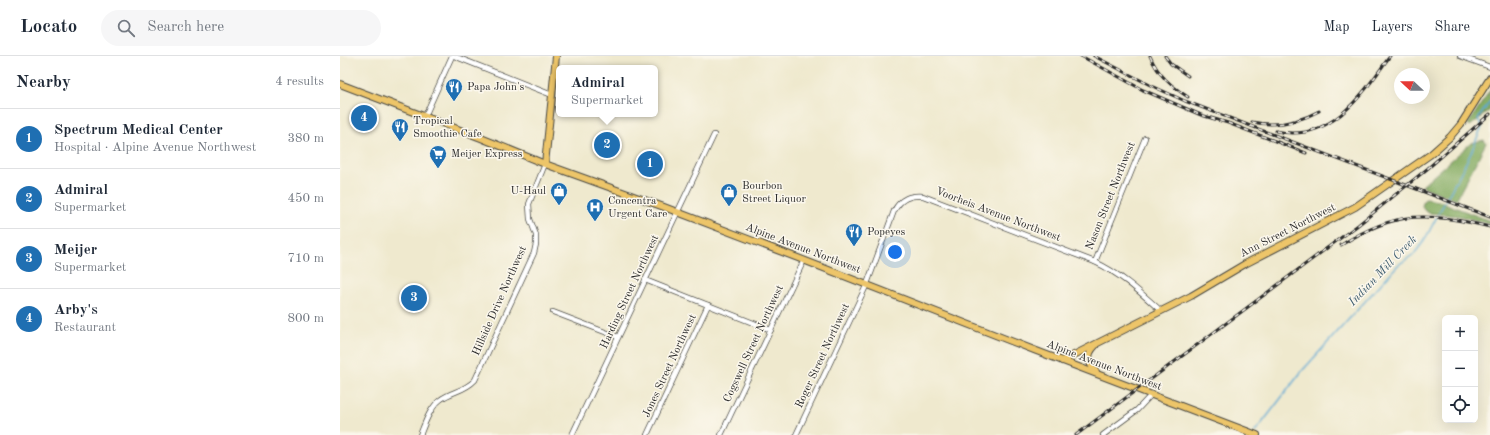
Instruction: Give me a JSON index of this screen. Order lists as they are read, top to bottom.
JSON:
{
  "streets": {
    "main road": ["Ann Street Northwest", "Alpine Avenue Northwest", "Hillside Drive Northwest"],
    "street": [
      "Nason Street Northwest",
      "Voorheis Avenue Northwest",
      "Harding Street Northwest",
      "Cogswell Street Northwest",
      "Roger Street Northwest",
      "Jones Street Northwest"
    ]
  },
  "crossings": [
    ["Nason Street Northwest", "Voorheis Avenue Northwest"],
    ["Voorheis Avenue Northwest", "Ann Street Northwest"],
    ["Voorheis Avenue Northwest", "Alpine Avenue Northwest"],
    ["Voorheis Avenue Northwest", "Roger Street Northwest"],
    ["Ann Street Northwest", "Alpine Avenue Northwest"],
    ["Alpine Avenue Northwest", "Harding Street Northwest"],
    ["Alpine Avenue Northwest", "Hillside Drive Northwest"],
    ["Alpine Avenue Northwest", "Cogswell Street Northwest"],
    ["Alpine Avenue Northwest", "Roger Street Northwest"]
  ],
  "water": ["Indian Mill Creek"],
  "places": {
    "restaurant": ["Papa John's", "Tropical Smoothie Cafe", "Popeyes"],
    "supermarket": ["Meijer Express"],
    "shop": ["U-Haul", "Bourbon Street Liquor"],
    "hospital": ["Concentra Urgent Care"]
  },
  "north": "left",
  "page": {
    "header": "Locato",
    "search": "Search here",
    "nav": ["Map", "Layers", "Share"],
    "heading": ["Nearby", "4 results"],
    "popup": ["Admiral", "Supermarket"],
    "pins": [
      "4",
      "2",
      "1",
      "3"
    ],
    "list": [
      {
        "mark": "1",
        "name": "Spectrum Medical Center",
        "note": "Hospital · Alpine Avenue Northwest",
        "value": "380 m"
      },
      {
        "mark": "2",
        "name": "Admiral",
        "note": "Supermarket",
        "value": "450 m"
      },
      {
        "mark": "3",
        "name": "Meijer",
        "note": "Supermarket",
        "value": "710 m"
      },
      {
        "mark": "4",
        "name": "Arby's",
        "note": "Restaurant",
        "value": "800 m"
      }
    ],
    "map_buttons": ["+", "−"]
  }
}
